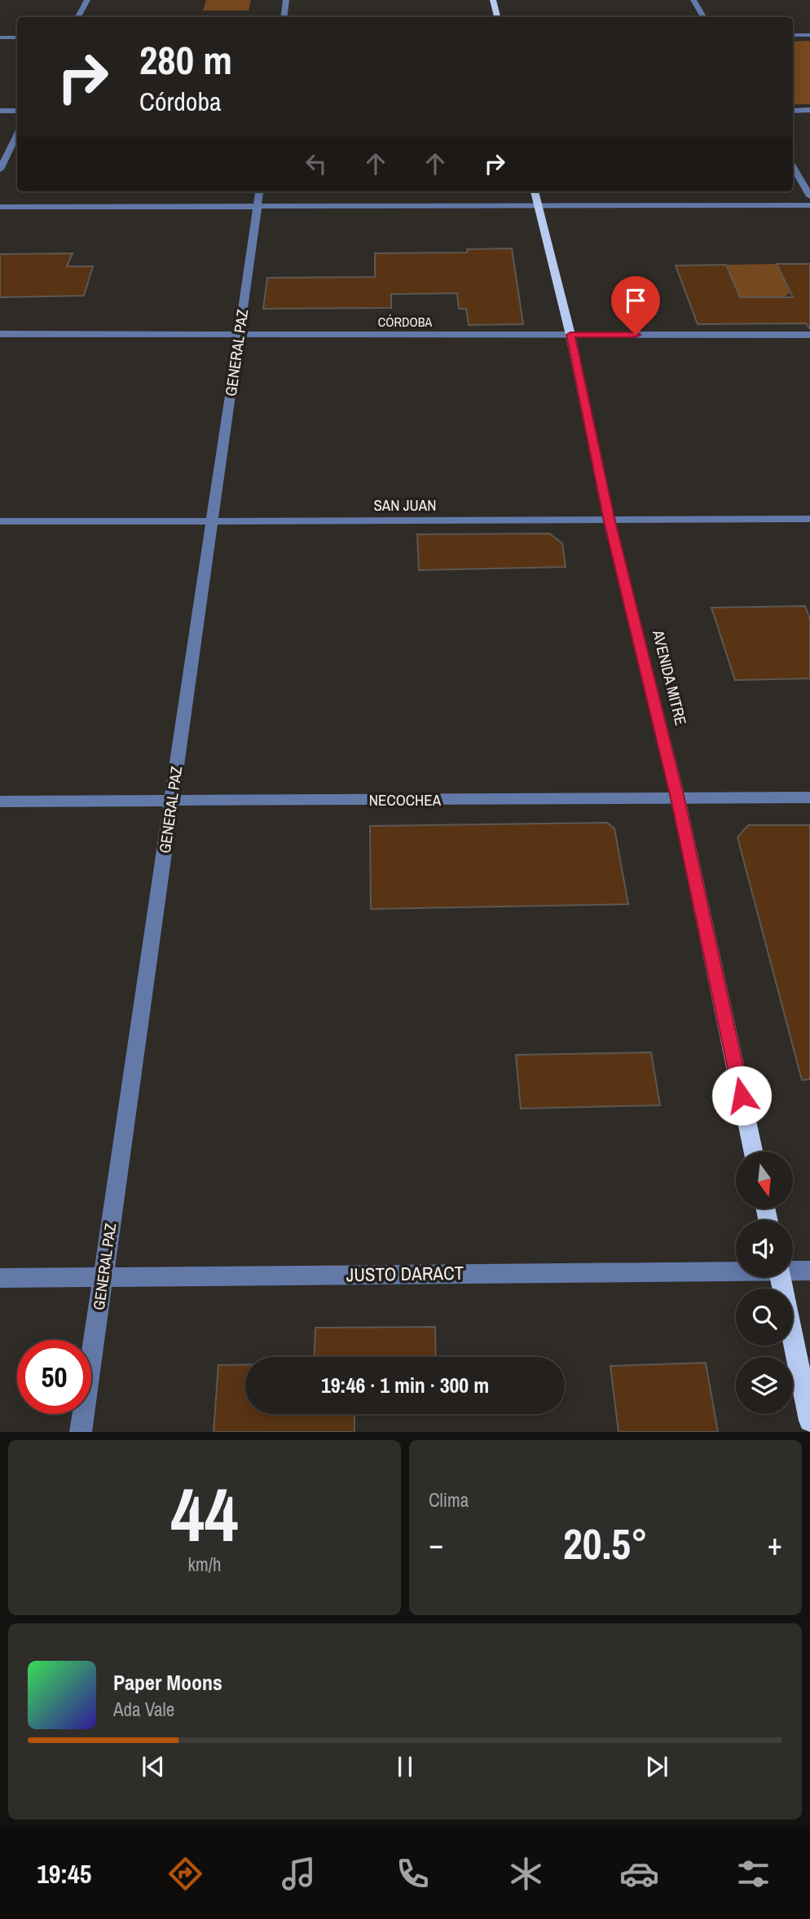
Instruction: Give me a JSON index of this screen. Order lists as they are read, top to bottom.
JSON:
{
  "streets": {
    "main road": ["AVENIDA MITRE"],
    "street": [
      "CÓRDOBA",
      "GENERAL PAZ",
      "SAN JUAN",
      "NECOCHEA",
      "JUSTO DARACT"
    ]
  },
  "crossings": [
    ["CÓRDOBA", "GENERAL PAZ"],
    ["CÓRDOBA", "AVENIDA MITRE"],
    ["GENERAL PAZ", "SAN JUAN"],
    ["GENERAL PAZ", "NECOCHEA"],
    ["GENERAL PAZ", "JUSTO DARACT"],
    ["SAN JUAN", "AVENIDA MITRE"],
    ["AVENIDA MITRE", "NECOCHEA"]
  ],
  "north": "bottom",
  "page": {
    "turn": ["280 m", "Córdoba"],
    "limit": "50",
    "trip": "19:46 · 1 min · 300 m",
    "tile": [
      ["44", "km/h"],
      "Clima"
    ],
    "heat": ["−", "20.5°", "+"],
    "song": ["Paper Moons", "Ada Vale"],
    "tabs": "19:45"
  }
}
